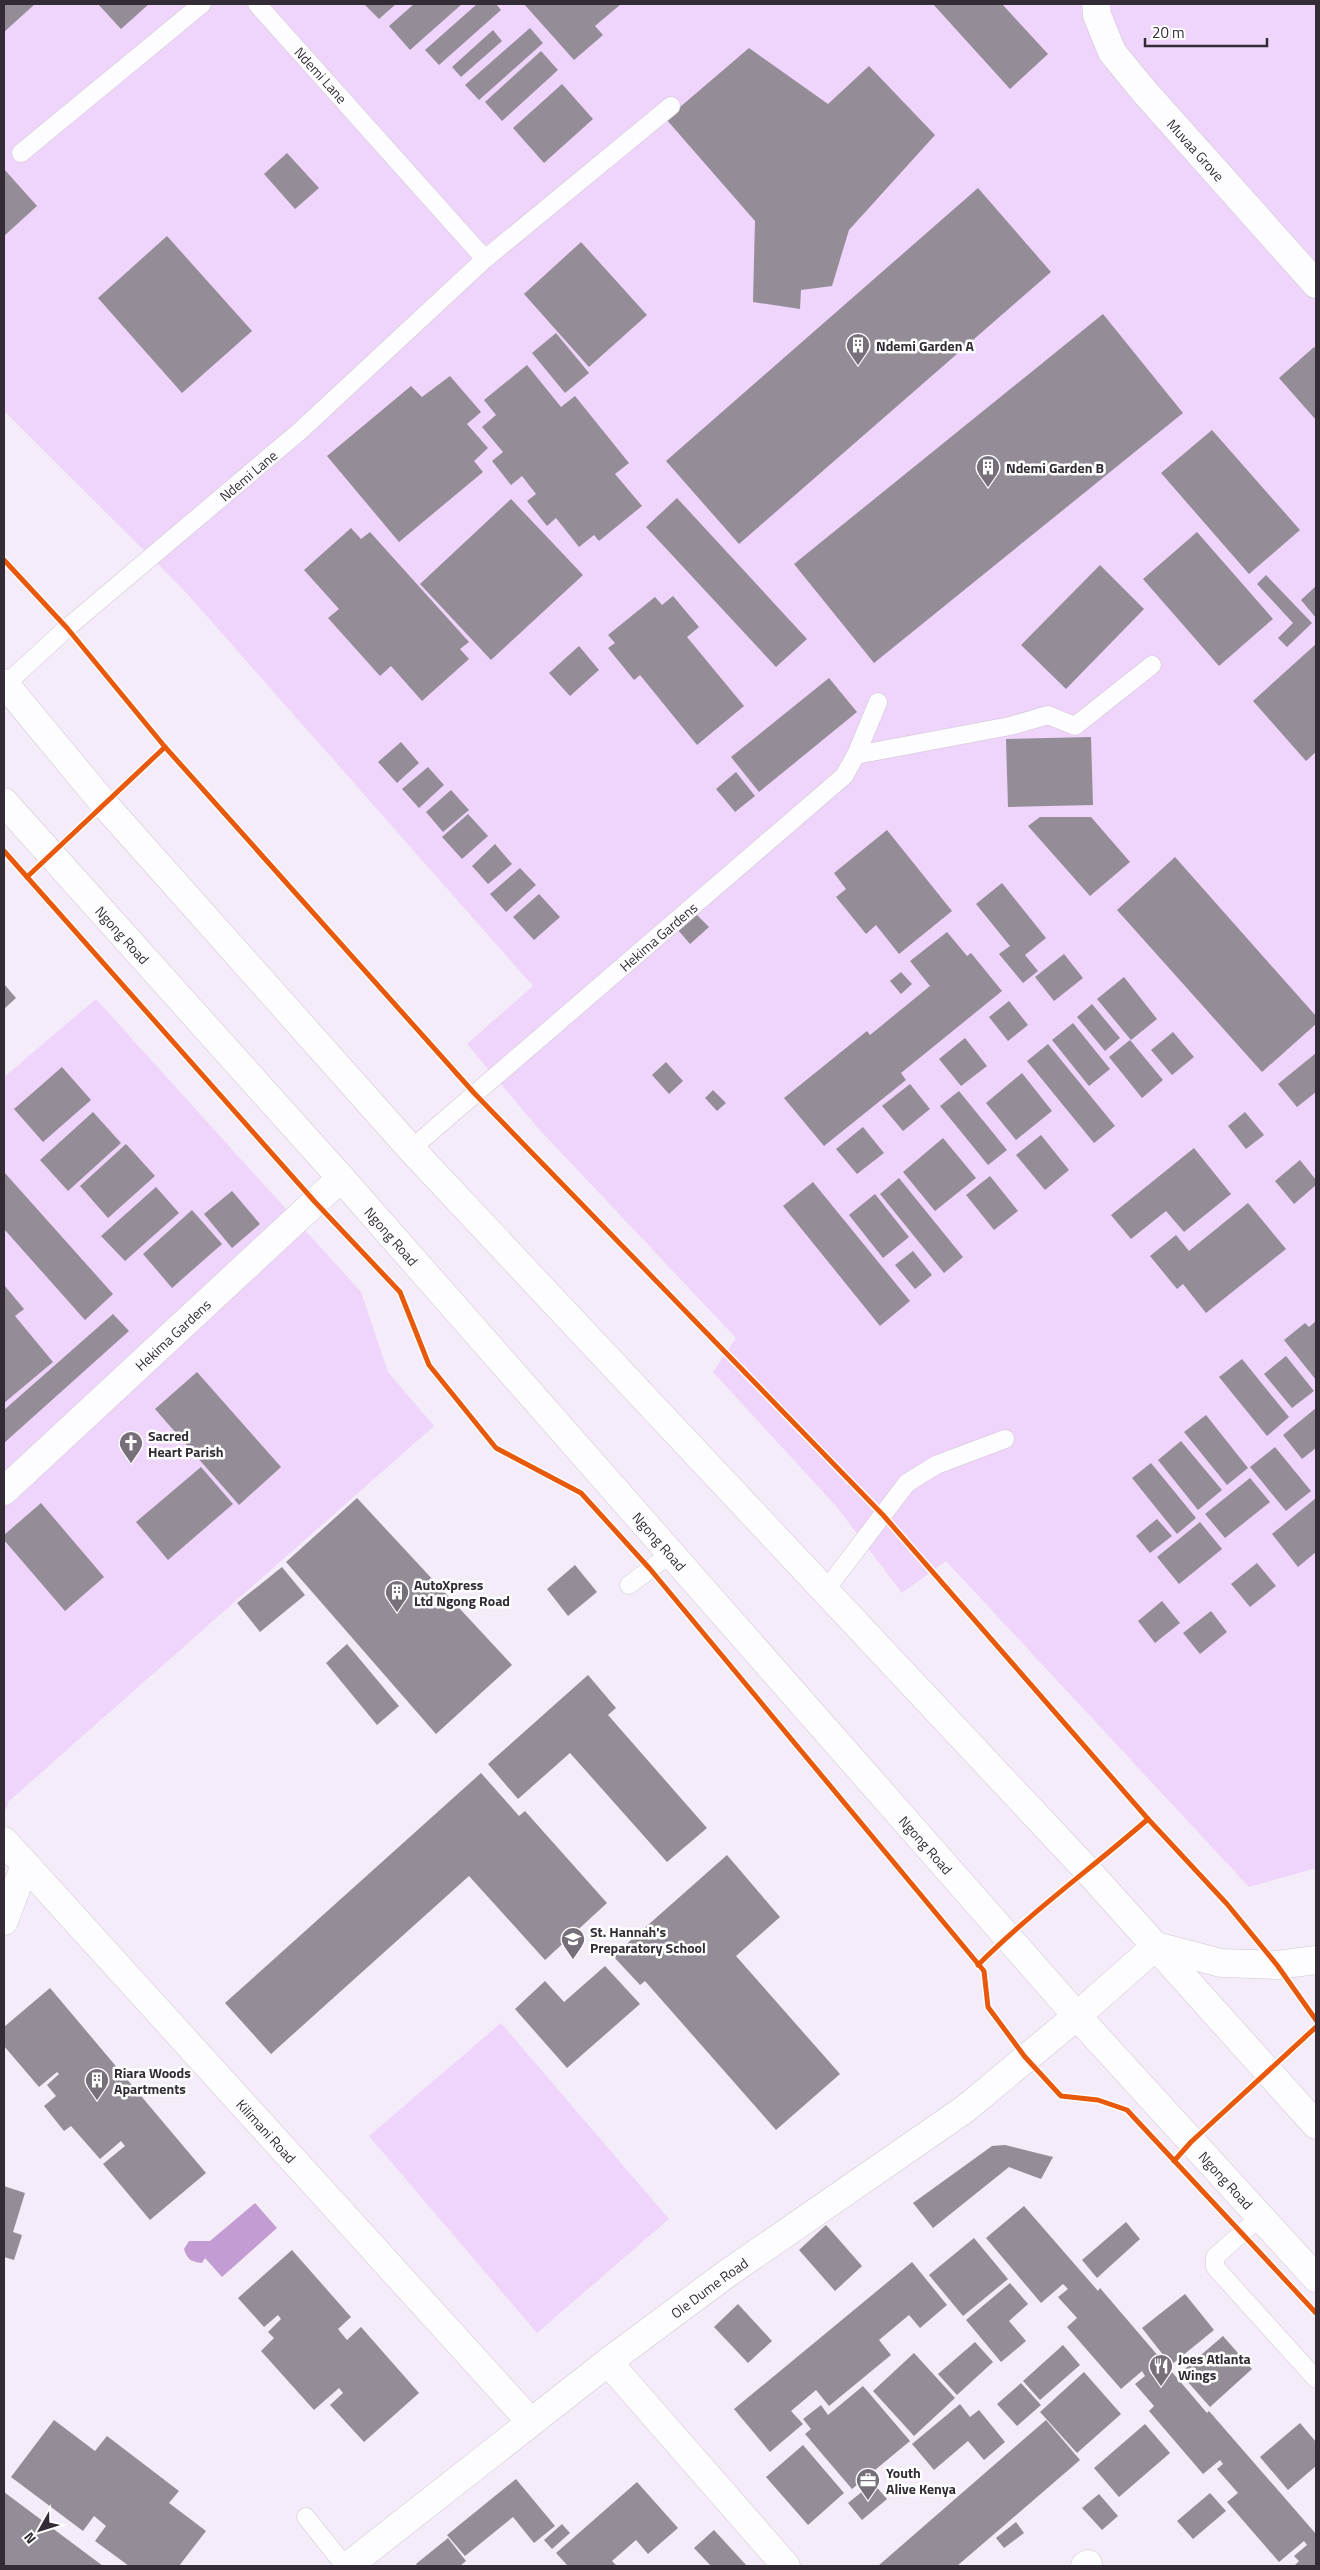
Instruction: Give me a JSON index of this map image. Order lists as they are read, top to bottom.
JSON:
{
  "streets": {
    "main road": [
      "Muvaa Grove",
      "Ngong Road",
      "Hekima Gardens",
      "Kilimani Road",
      "Ole Dume Road"
    ],
    "lane": ["Ndemi Lane"]
  },
  "crossings": [
    ["Ngong Road", "Hekima Gardens"],
    ["Ngong Road", "Ole Dume Road"],
    ["Kilimani Road", "Ole Dume Road"]
  ],
  "places": {
    "building": [
      "Ndemi Garden A",
      "Ndemi Garden B",
      "AutoXpress Ltd Ngong Road",
      "Riara Woods Apartments"
    ],
    "church": ["Sacred Heart Parish"],
    "school or university": ["St. Hannah's Preparatory School"],
    "restaurant": ["Joes Atlanta Wings"],
    "office": ["Youth Alive Kenya"]
  },
  "scale_bar": "20 m",
  "north": "bottom left"
}
